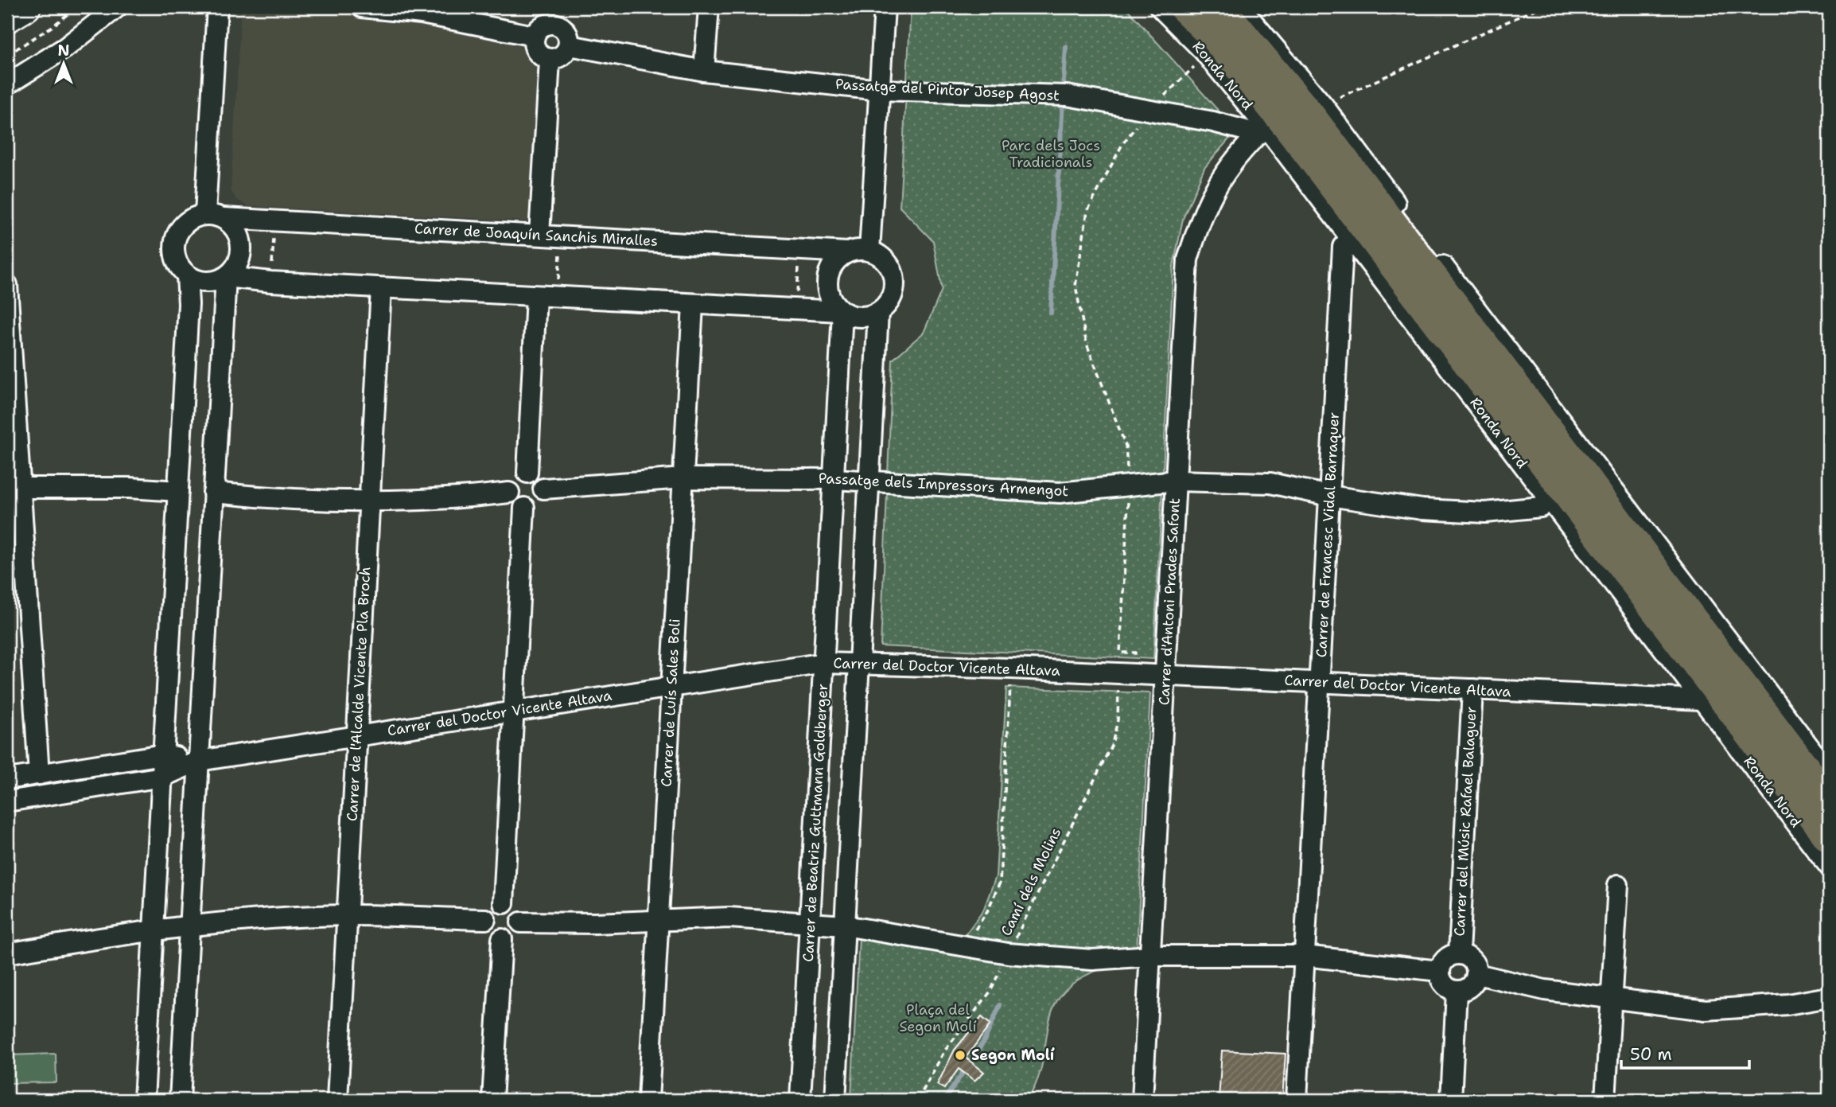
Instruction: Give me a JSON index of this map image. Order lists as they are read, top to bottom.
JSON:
{
  "streets": {
    "main road": ["Ronda Nord"],
    "street": [
      "Passatge del Pintor Josep Agost",
      "Carrer de Joaquín Sanchis Miralles",
      "Passatge dels Impressors Armengot",
      "Carrer de Francesc Vidal Barraquer",
      "Carrer d'Antoni Prades Safont",
      "Carrer del Doctor Vicente Altava",
      "Carrer de l'Alcalde Vicente Pla Broch",
      "Carrer de Luís Sales Boli",
      "Carrer del Músic Rafael Balaguer",
      "Carrer de Beatriz Guttmann Goldberger"
    ],
    "path": ["Camí dels Molins"]
  },
  "crossings": [
    ["Ronda Nord", "Passatge del Pintor Josep Agost"],
    ["Ronda Nord", "Carrer de Francesc Vidal Barraquer"],
    ["Ronda Nord", "Carrer d'Antoni Prades Safont"],
    ["Ronda Nord", "Carrer del Doctor Vicente Altava"],
    ["Passatge del Pintor Josep Agost", "Carrer d'Antoni Prades Safont"],
    ["Carrer de Joaquín Sanchis Miralles", "Carrer de Beatriz Guttmann Goldberger"],
    ["Passatge dels Impressors Armengot", "Carrer de Francesc Vidal Barraquer"],
    ["Passatge dels Impressors Armengot", "Carrer d'Antoni Prades Safont"],
    ["Passatge dels Impressors Armengot", "Carrer de Luís Sales Boli"],
    ["Passatge dels Impressors Armengot", "Carrer de Beatriz Guttmann Goldberger"],
    ["Carrer de Francesc Vidal Barraquer", "Carrer del Doctor Vicente Altava"],
    ["Carrer d'Antoni Prades Safont", "Carrer del Doctor Vicente Altava"],
    ["Carrer del Doctor Vicente Altava", "Carrer de l'Alcalde Vicente Pla Broch"],
    ["Carrer del Doctor Vicente Altava", "Carrer de Luís Sales Boli"],
    ["Carrer del Doctor Vicente Altava", "Carrer del Músic Rafael Balaguer"],
    ["Carrer del Doctor Vicente Altava", "Carrer de Beatriz Guttmann Goldberger"],
    ["Carrer del Doctor Vicente Altava", "Camí dels Molins"]
  ],
  "parks": ["Parc dels Jocs Tradicionals", "Plaça del Segon Molí"],
  "places": ["Segon Molí"],
  "scale_bar": "50 m",
  "north": "top"
}
